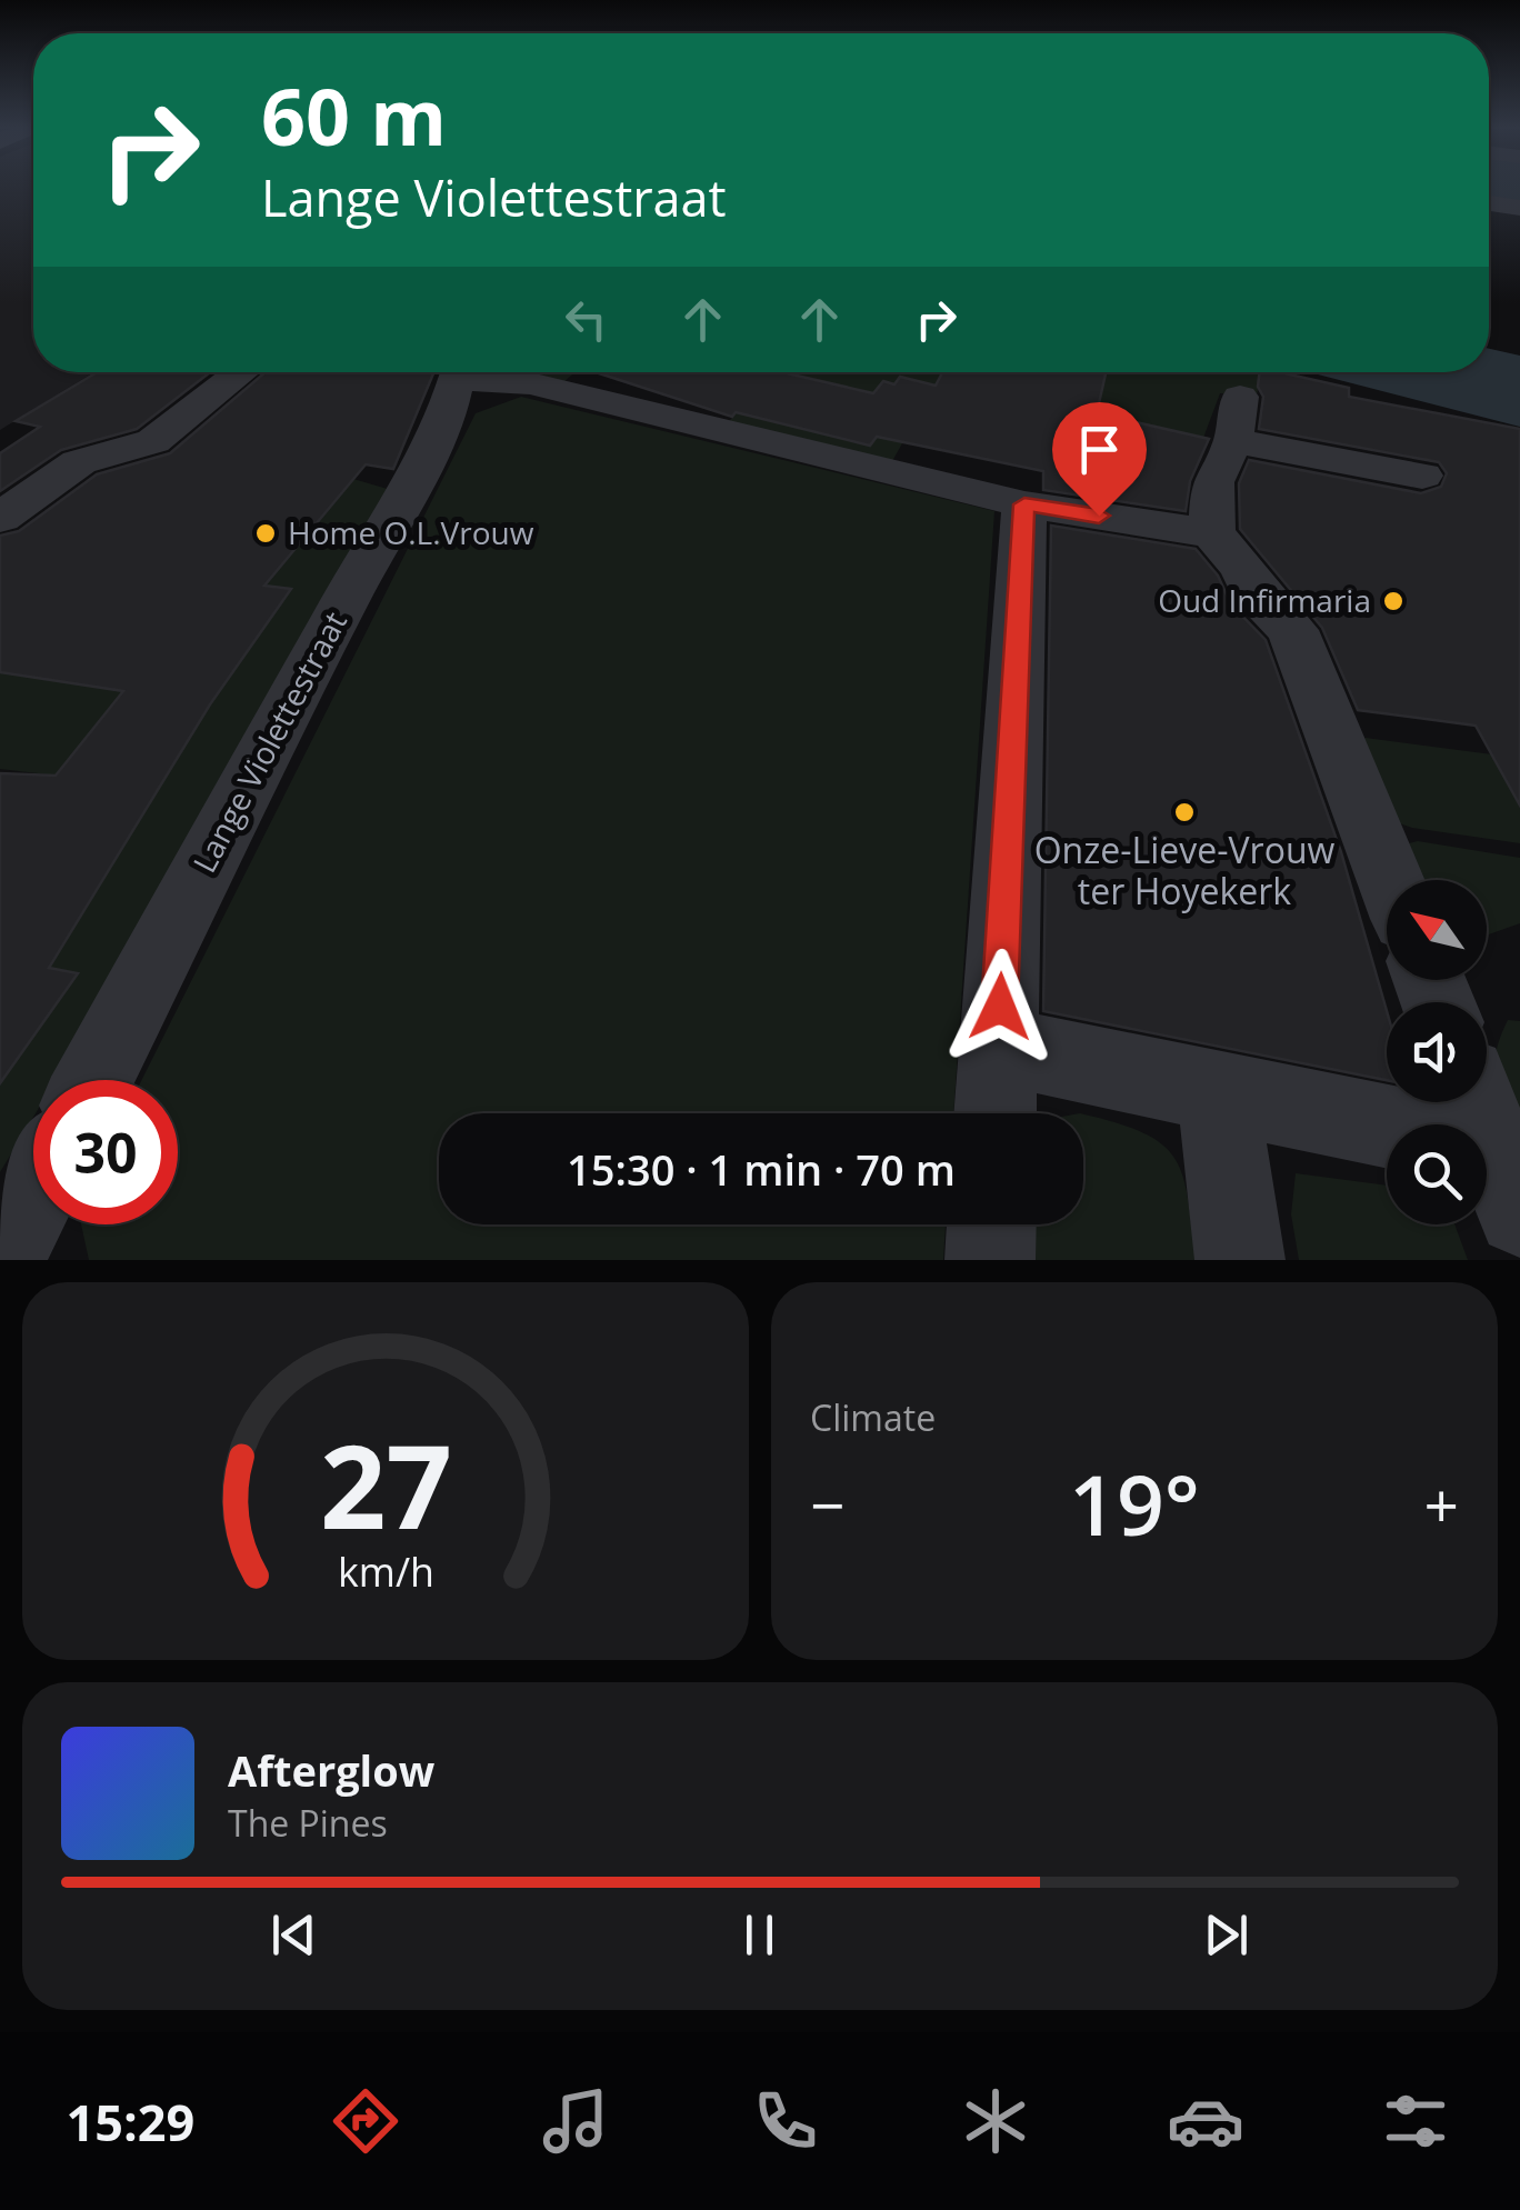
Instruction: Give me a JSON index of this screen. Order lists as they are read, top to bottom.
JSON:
{
  "streets": {
    "street": ["Lange Violettestraat"]
  },
  "places": ["Home O.L.Vrouw", "Oud Infirmaria", "Onze-Lieve-Vrouw ter Hoyekerk"],
  "north": "top left",
  "page": {
    "turn": ["60 m", "Lange Violettestraat"],
    "limit": "30",
    "trip": "15:30 · 1 min · 70 m",
    "tile": "Climate",
    "heat": ["−", "19°", "+"],
    "song": ["Afterglow", "The Pines"],
    "tabs": "15:29",
    "gauge": ["27", "km/h"]
  }
}
